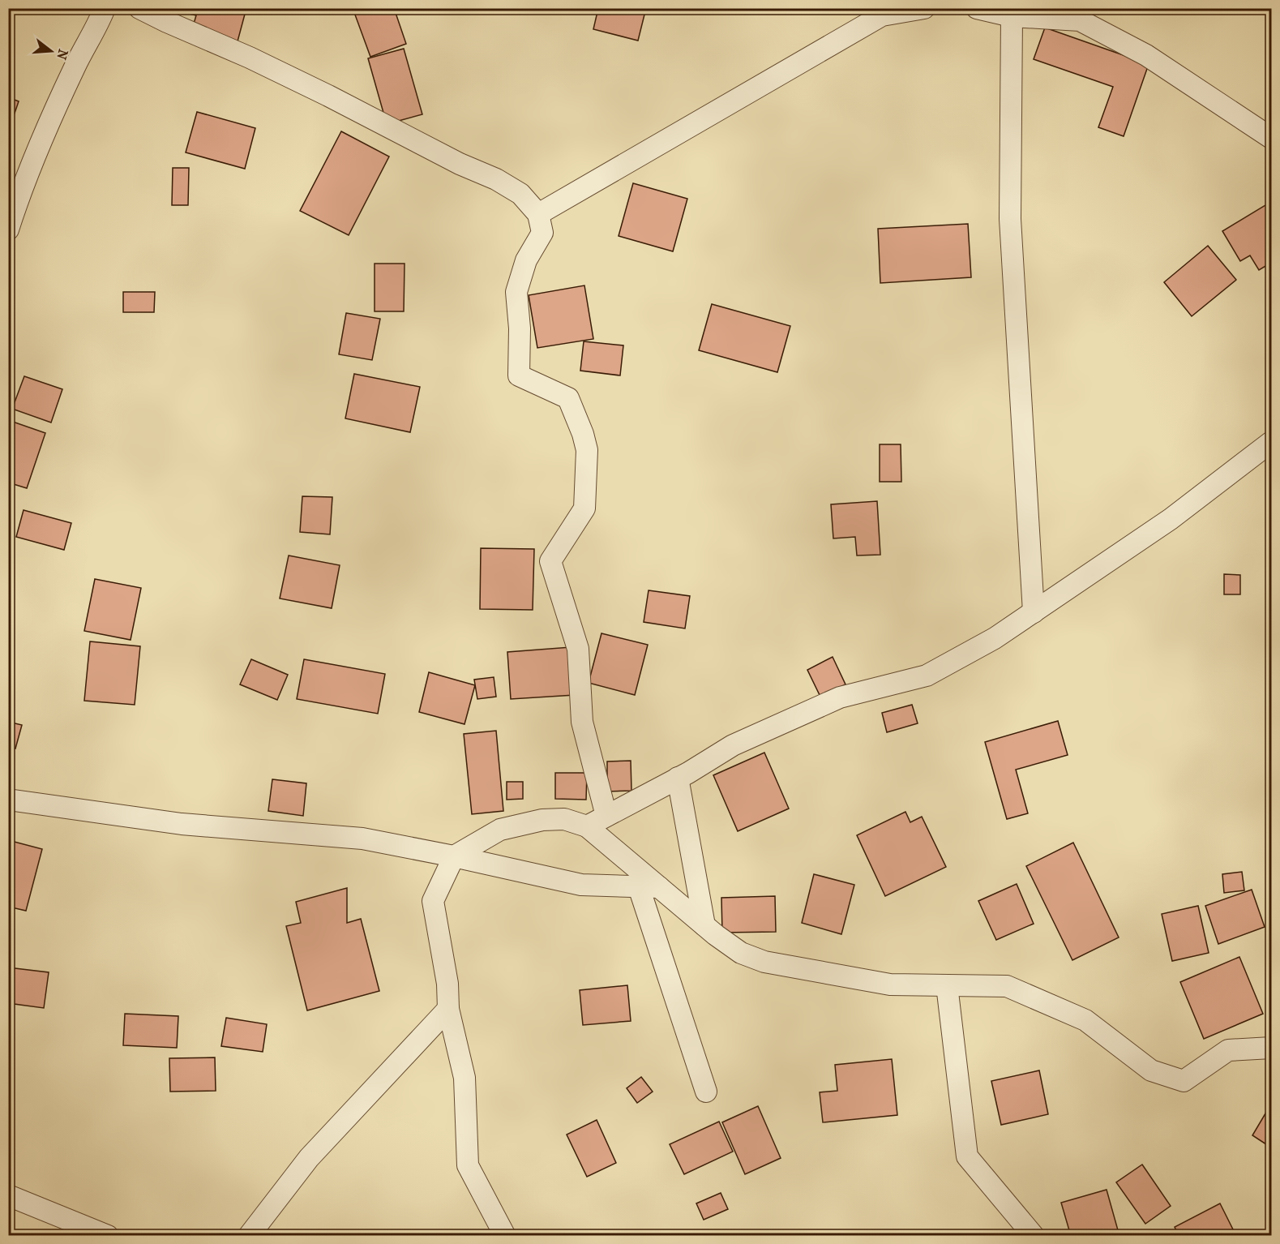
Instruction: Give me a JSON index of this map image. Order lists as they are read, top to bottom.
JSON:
{
  "north": "right"
}
